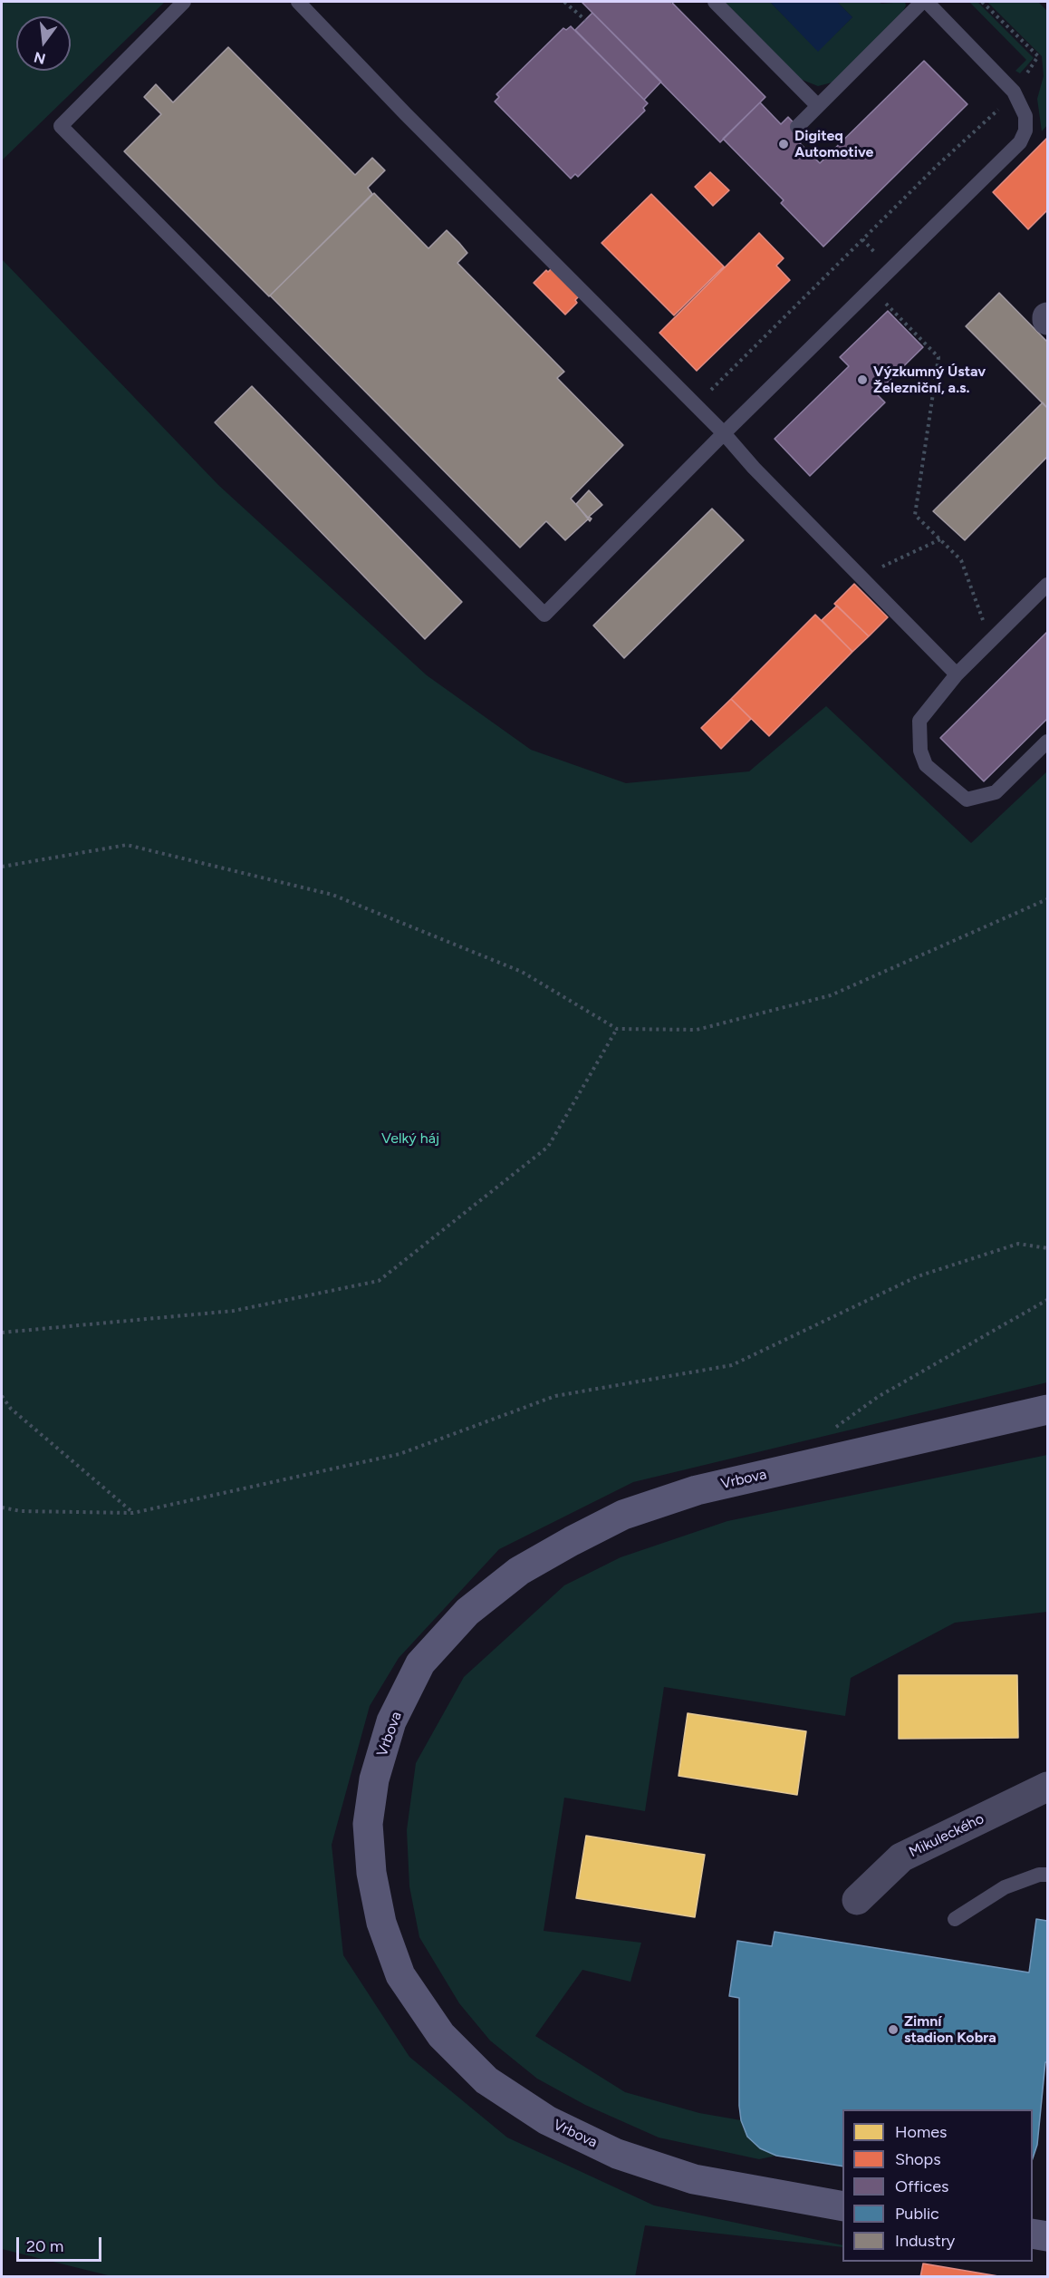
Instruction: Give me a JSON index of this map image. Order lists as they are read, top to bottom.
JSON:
{
  "streets": {
    "main road": ["Vrbova"],
    "street": ["Mikuleckého"]
  },
  "parks": ["Velký háj"],
  "places": ["Digiteq Automotive", "Výzkumný Ústav Železniční, a.s.", "Zimní stadion Kobra"],
  "legend": [
    "Homes",
    "Shops",
    "Offices",
    "Public",
    "Industry"
  ],
  "scale_bar": "20 m",
  "north": "bottom"
}
